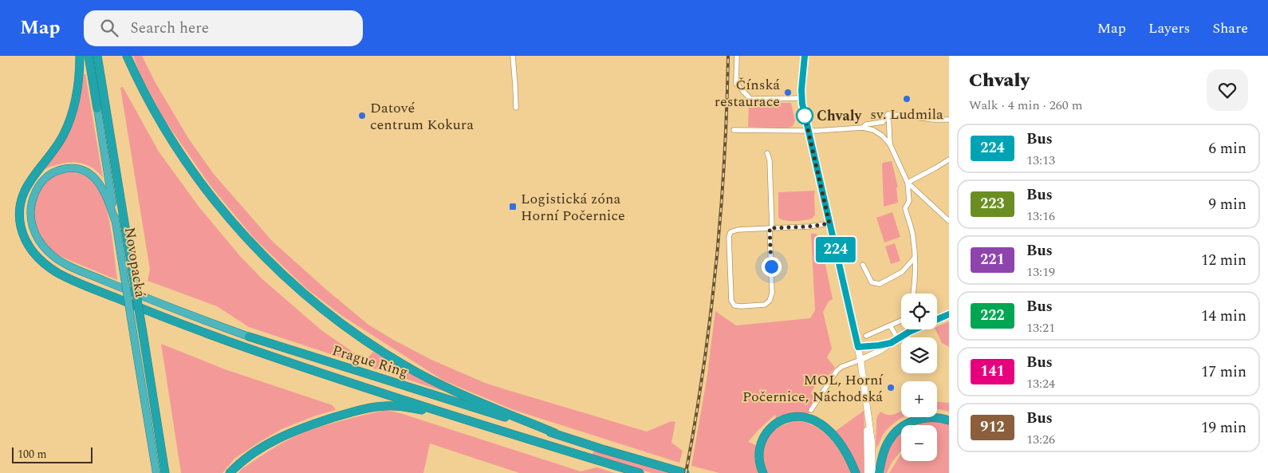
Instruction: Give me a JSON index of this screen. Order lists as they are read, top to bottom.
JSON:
{
  "streets": {
    "highway": ["Novopacká", "Prague Ring"]
  },
  "crossings": [
    ["Novopacká", "Prague Ring"]
  ],
  "places": {
    "other": [
      "Čínská restaurace",
      "sv. Ludmila",
      "Datové centrum Kokura",
      "Chvaly",
      "MOL, Horní Počernice, Náchodská"
    ],
    "transit": ["Logistická zóna Horní Počernice"]
  },
  "lines": ["bus line 224"],
  "scale_bar": "100 m",
  "page": {
    "header": "Map",
    "search": "Search here",
    "nav": ["Map", "Layers", "Share"],
    "on_map": "224",
    "heading": ["Chvaly", "Walk · 4 min · 260 m"],
    "list": [
      {
        "mark": "224",
        "name": "Bus",
        "note": "13:13",
        "value": "6 min"
      },
      {
        "mark": "223",
        "name": "Bus",
        "note": "13:16",
        "value": "9 min"
      },
      {
        "mark": "221",
        "name": "Bus",
        "note": "13:19",
        "value": "12 min"
      },
      {
        "mark": "222",
        "name": "Bus",
        "note": "13:21",
        "value": "14 min"
      },
      {
        "mark": "141",
        "name": "Bus",
        "note": "13:24",
        "value": "17 min"
      },
      {
        "mark": "912",
        "name": "Bus",
        "note": "13:26",
        "value": "19 min"
      }
    ],
    "map_buttons": ["+", "−"],
    "scale": "100 m"
  }
}
